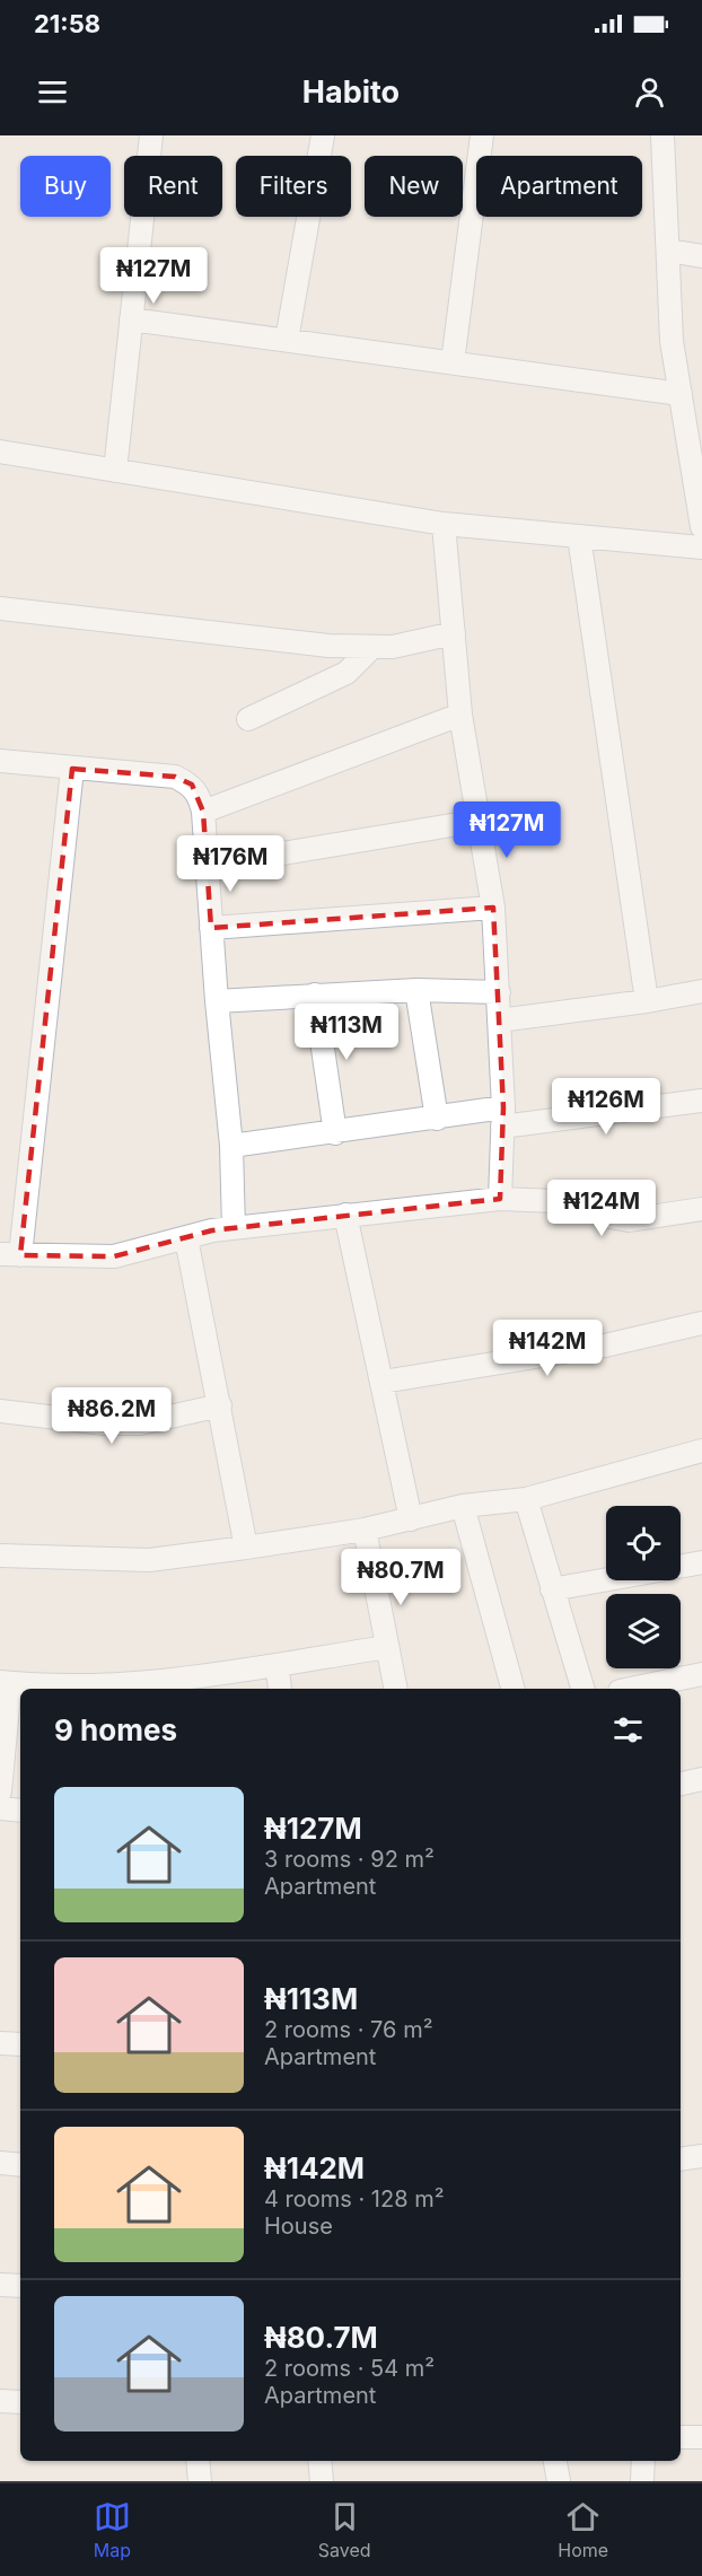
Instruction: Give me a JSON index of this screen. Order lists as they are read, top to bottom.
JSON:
{
  "page": {
    "status": "21:58",
    "header": "Habito",
    "chip": [
      "Buy",
      "Rent",
      "Filters",
      "New",
      "Apartment"
    ],
    "price": [
      "₦127M",
      "₦127M",
      "₦176M",
      "₦113M",
      "₦126M",
      "₦124M",
      "₦142M",
      "₦86.2M",
      "₦80.7M"
    ],
    "heading": "9 homes",
    "list": [
      {
        "name": "₦127M",
        "note": "3 rooms · 92 m² · Apartment"
      },
      {
        "name": "₦113M",
        "note": "2 rooms · 76 m² · Apartment"
      },
      {
        "name": "₦142M",
        "note": "4 rooms · 128 m² · House"
      },
      {
        "name": "₦80.7M",
        "note": "2 rooms · 54 m² · Apartment"
      }
    ],
    "tabs": ["Map", "Saved", "Home"]
  }
}
